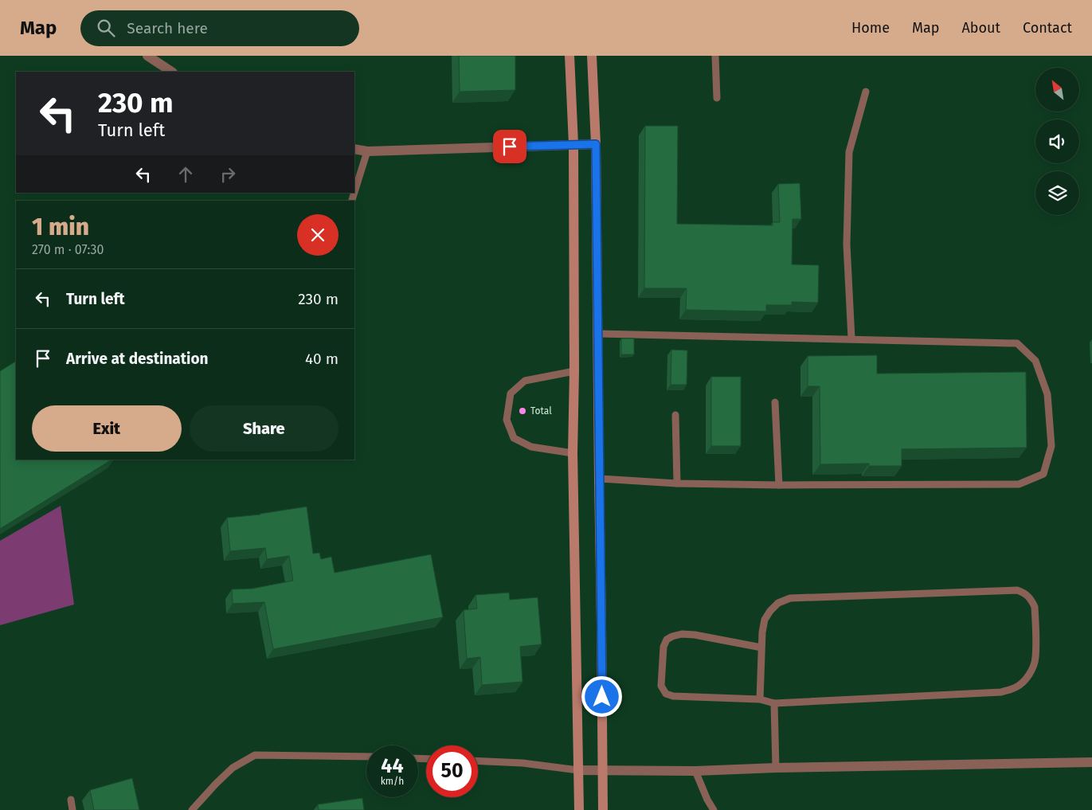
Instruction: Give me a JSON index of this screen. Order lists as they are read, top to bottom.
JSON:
{
  "places": ["Total"],
  "north": "top left",
  "page": {
    "header": "Map",
    "search": "Search here",
    "nav": [
      "Home",
      "Map",
      "About",
      "Contact"
    ],
    "turn": ["230 m", "Turn left"],
    "heading": ["1 min", "270 m · 07:30"],
    "list": [
      {
        "name": "Turn left",
        "value": "230 m"
      },
      {
        "name": "Arrive at destination",
        "value": "40 m"
      }
    ],
    "buttons": ["Exit", "Share"],
    "speed": "44 km/h",
    "limit": "50"
  }
}
